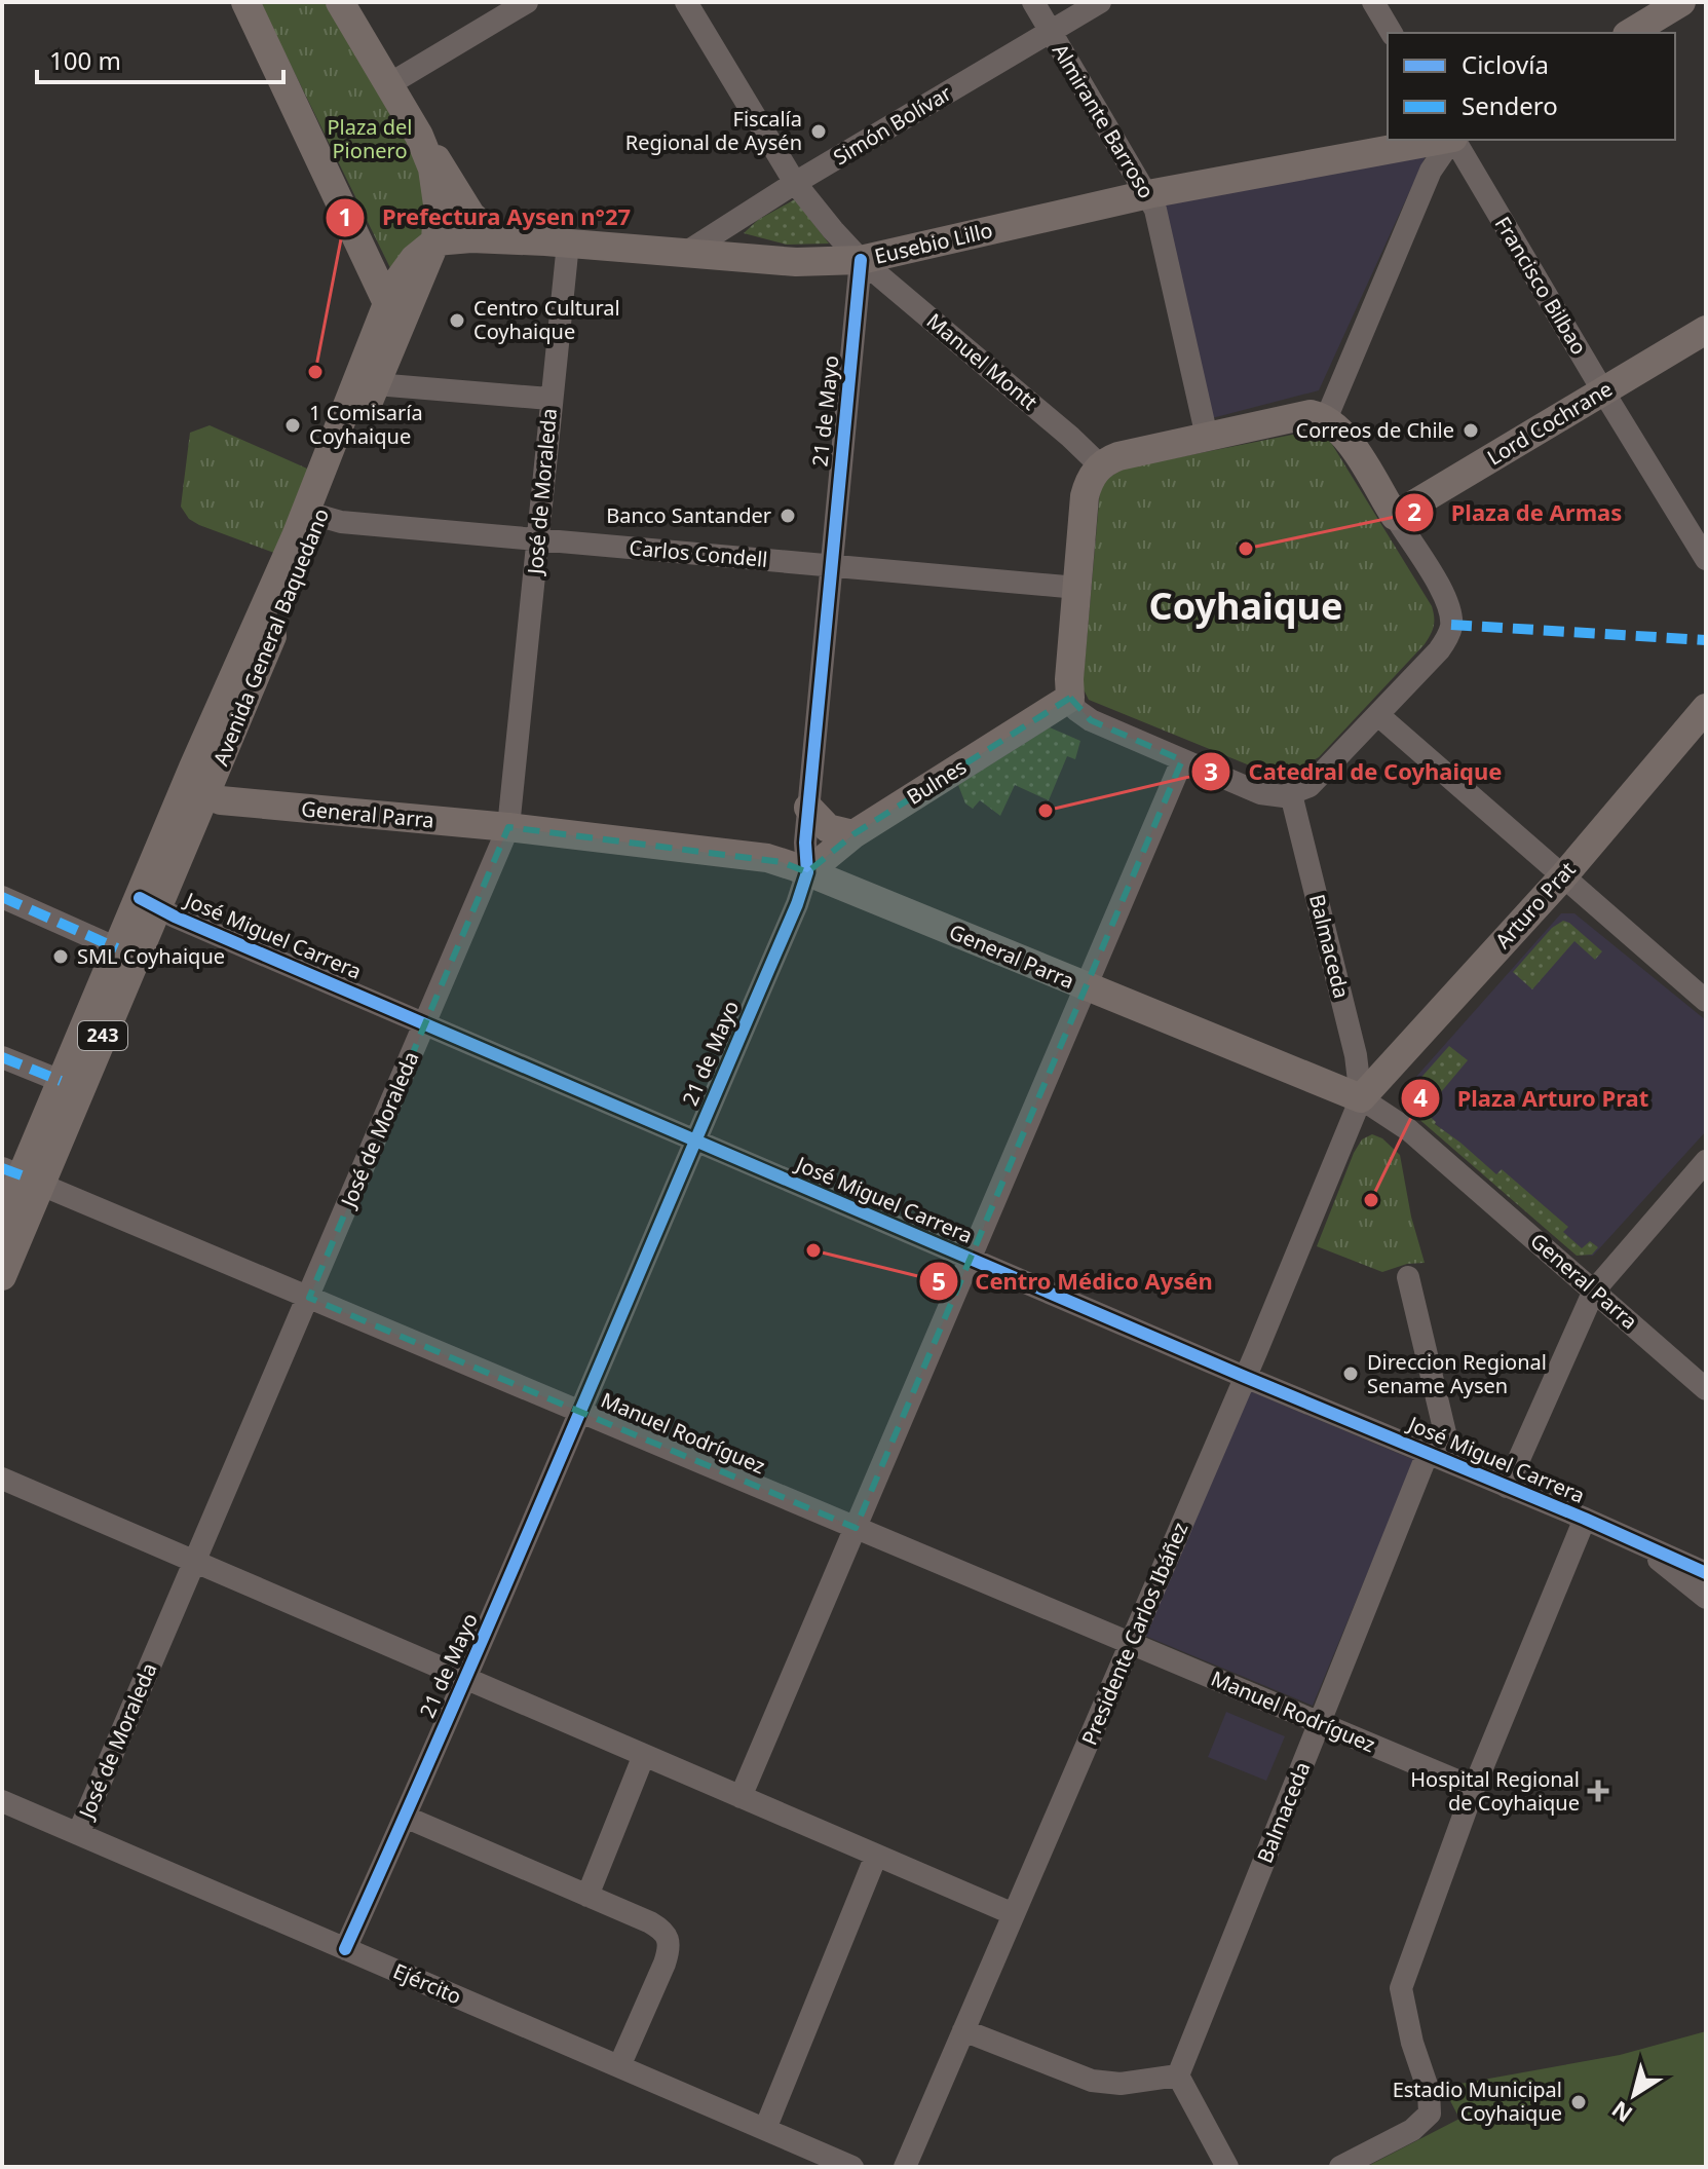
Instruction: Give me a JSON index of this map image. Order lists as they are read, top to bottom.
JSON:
{
  "streets": {
    "main road": [
      "Eusebio Lillo",
      "Lord Cochrane",
      "Avenida General Baquedano",
      "Bulnes",
      "General Parra",
      "Arturo Prat",
      "243"
    ],
    "street": [
      "Almirante Barroso",
      "Simón Bolívar",
      "Francisco Bilbao",
      "Manuel Montt",
      "21 de Mayo",
      "José de Moraleda",
      "Carlos Condell",
      "José Miguel Carrera",
      "Balmaceda",
      "Manuel Rodríguez",
      "Presidente Carlos Ibáñez",
      "Ejército"
    ]
  },
  "crossings": [
    ["Almirante Barroso", "Simón Bolívar"],
    ["Almirante Barroso", "Eusebio Lillo"],
    ["Simón Bolívar", "Eusebio Lillo"],
    ["Eusebio Lillo", "Manuel Montt"],
    ["Eusebio Lillo", "21 de Mayo"],
    ["Eusebio Lillo", "José de Moraleda"],
    ["Eusebio Lillo", "Avenida General Baquedano"],
    ["Francisco Bilbao", "Lord Cochrane"],
    ["Manuel Montt", "21 de Mayo"],
    ["21 de Mayo", "Carlos Condell"],
    ["21 de Mayo", "Bulnes"],
    ["21 de Mayo", "General Parra"],
    ["21 de Mayo", "José Miguel Carrera"],
    ["21 de Mayo", "Manuel Rodríguez"],
    ["21 de Mayo", "Ejército"],
    ["José de Moraleda", "Carlos Condell"],
    ["José de Moraleda", "General Parra"],
    ["José de Moraleda", "José Miguel Carrera"],
    ["José de Moraleda", "Manuel Rodríguez"],
    ["José de Moraleda", "Ejército"],
    ["Carlos Condell", "Avenida General Baquedano"],
    ["Avenida General Baquedano", "General Parra"],
    ["Avenida General Baquedano", "José Miguel Carrera"],
    ["Avenida General Baquedano", "Manuel Rodríguez"],
    ["Bulnes", "General Parra"],
    ["General Parra", "Arturo Prat"],
    ["General Parra", "Balmaceda"],
    ["General Parra", "Presidente Carlos Ibáñez"],
    ["Arturo Prat", "Balmaceda"],
    ["Arturo Prat", "Presidente Carlos Ibáñez"],
    ["José Miguel Carrera", "Balmaceda"],
    ["José Miguel Carrera", "Presidente Carlos Ibáñez"],
    ["Balmaceda", "Manuel Rodríguez"],
    ["Balmaceda", "Presidente Carlos Ibáñez"],
    ["Manuel Rodríguez", "Presidente Carlos Ibáñez"]
  ],
  "districts": ["Coyhaique"],
  "parks": ["Plaza del Pionero"],
  "places": {
    "other": [
      "Fiscalía Regional de Aysén",
      "Centro Cultural Coyhaique",
      "Prefectura Aysen n°27",
      "1 Comisaría Coyhaique",
      "Correos de Chile",
      "Banco Santander",
      "Plaza de Armas",
      "Catedral de Coyhaique",
      "SML Coyhaique",
      "Plaza Arturo Prat",
      "Centro Médico Aysén",
      "Direccion Regional Sename Aysen",
      "Estadio Municipal Coyhaique"
    ],
    "health": ["Hospital Regional de Coyhaique"]
  },
  "legend": ["Ciclovía", "Sendero"],
  "scale_bar": "100 m",
  "north": "bottom left"
}
